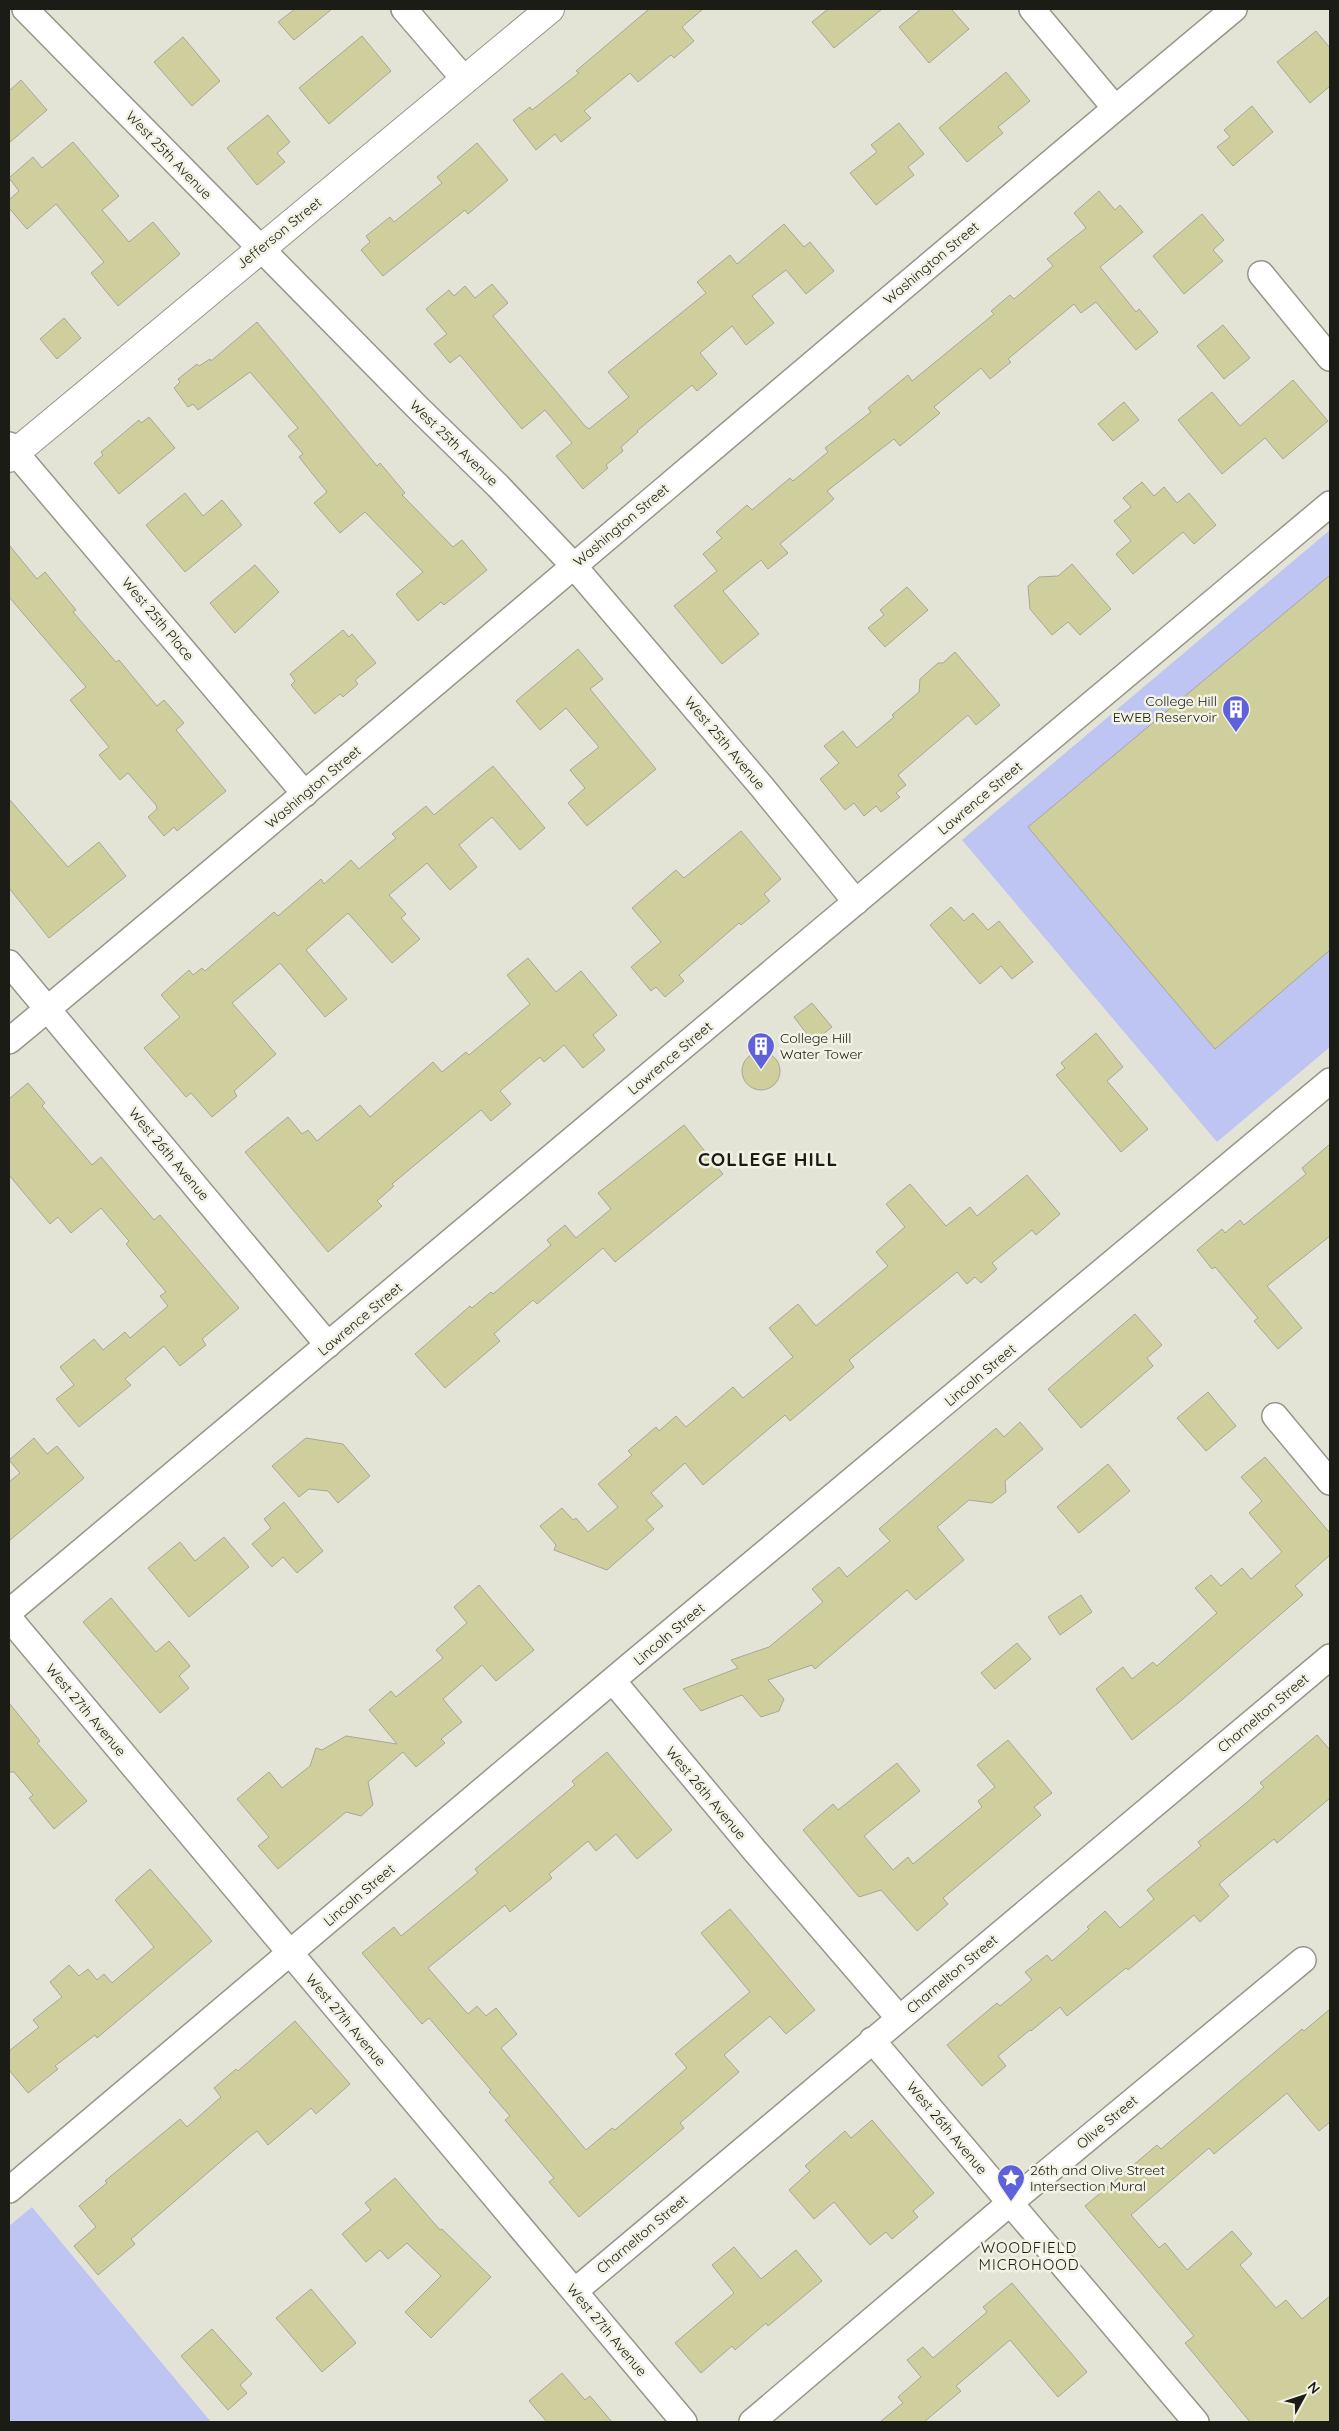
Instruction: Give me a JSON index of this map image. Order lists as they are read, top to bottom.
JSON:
{
  "streets": {
    "street": [
      "West 25th Avenue",
      "Jefferson Street",
      "Washington Street",
      "West 25th Place",
      "Lawrence Street",
      "West 26th Avenue",
      "Lincoln Street",
      "West 27th Avenue",
      "Charnelton Street",
      "Olive Street"
    ]
  },
  "crossings": [
    ["West 25th Avenue", "Jefferson Street"],
    ["West 25th Avenue", "Washington Street"],
    ["West 25th Avenue", "Lawrence Street"],
    ["Jefferson Street", "West 25th Place"],
    ["Washington Street", "West 25th Place"],
    ["Washington Street", "West 26th Avenue"],
    ["Lawrence Street", "West 26th Avenue"],
    ["West 26th Avenue", "Lincoln Street"],
    ["West 26th Avenue", "Charnelton Street"],
    ["West 26th Avenue", "Olive Street"],
    ["Lincoln Street", "West 27th Avenue"],
    ["West 27th Avenue", "Charnelton Street"]
  ],
  "districts": ["COLLEGE HILL", "WOODFIELD MICROHOOD"],
  "places": {
    "building": ["College Hill EWEB Reservoir", "College Hill Water Tower"],
    "place": ["26th and Olive Street Intersection Mural"]
  },
  "north": "top right"
}
